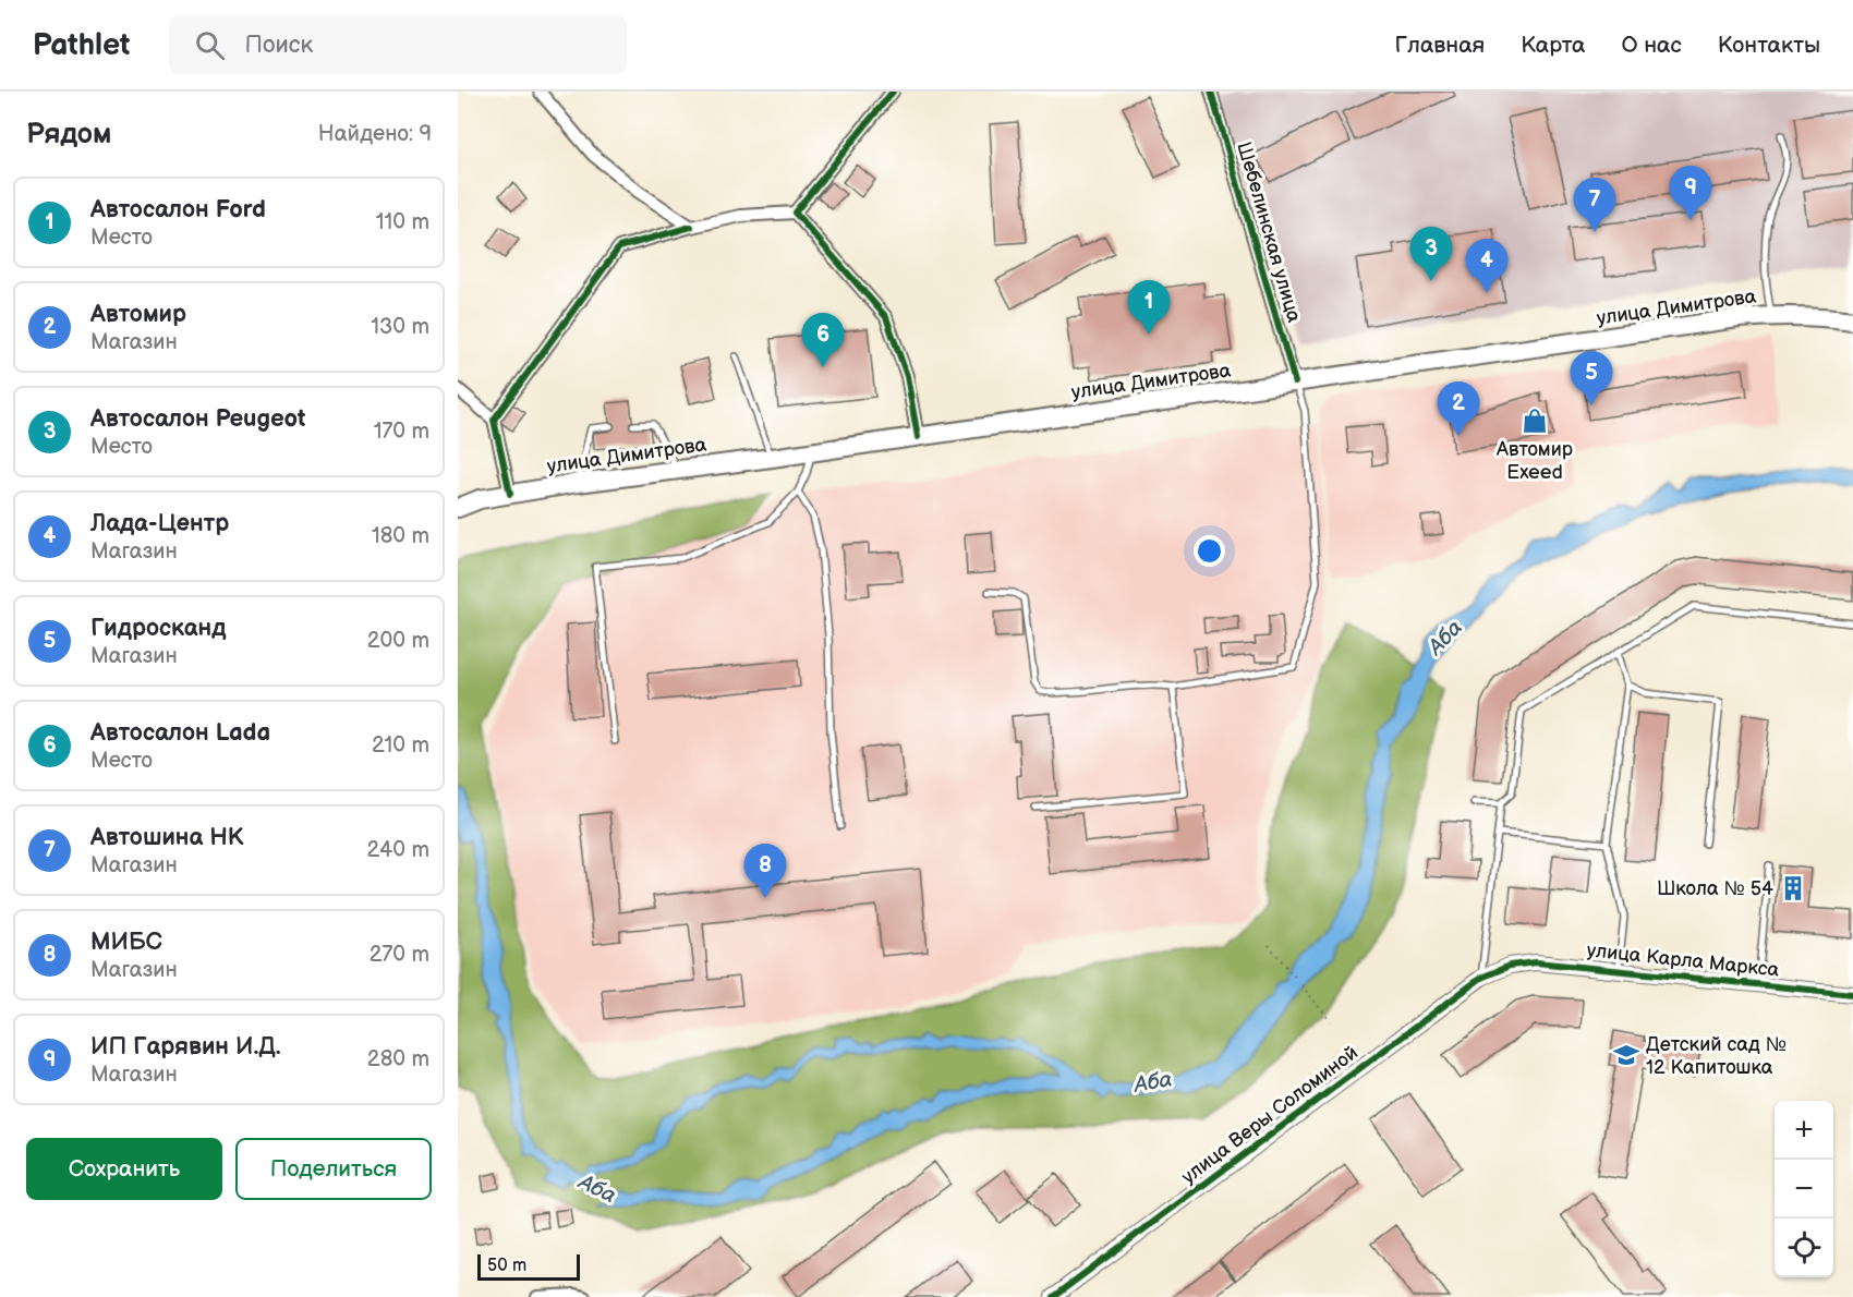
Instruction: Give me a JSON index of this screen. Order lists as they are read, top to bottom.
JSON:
{
  "streets": {
    "main road": ["улица Димитрова"],
    "street": ["Шебелинская улица", "улица Карла Маркса", "улица Веры Соломиной"]
  },
  "crossings": [
    ["Шебелинская улица", "улица Димитрова"],
    ["улица Карла Маркса", "улица Веры Соломиной"]
  ],
  "water": ["Аба"],
  "places": {
    "shop": ["Автомир Exeed"],
    "building": ["Школа № 54"],
    "school or university": ["Детский сад № 12 Капитошка"]
  },
  "scale_bar": "50 m",
  "page": {
    "header": "Pathlet",
    "search": "Поиск",
    "nav": [
      "Главная",
      "Карта",
      "О нас",
      "Контакты"
    ],
    "heading": ["Рядом", "Найдено: 9"],
    "pins": [
      "9",
      "7",
      "3",
      "4",
      "1",
      "6",
      "5",
      "2",
      "8"
    ],
    "list": [
      {
        "mark": "1",
        "name": "Автосалон Ford",
        "note": "Место",
        "value": "110 m"
      },
      {
        "mark": "2",
        "name": "Автомир",
        "note": "Магазин",
        "value": "130 m"
      },
      {
        "mark": "3",
        "name": "Автосалон Peugeot",
        "note": "Место",
        "value": "170 m"
      },
      {
        "mark": "4",
        "name": "Лада-Центр",
        "note": "Магазин",
        "value": "180 m"
      },
      {
        "mark": "5",
        "name": "Гидросканд",
        "note": "Магазин",
        "value": "200 m"
      },
      {
        "mark": "6",
        "name": "Автосалон Lada",
        "note": "Место",
        "value": "210 m"
      },
      {
        "mark": "7",
        "name": "Автошина НК",
        "note": "Магазин",
        "value": "240 m"
      },
      {
        "mark": "8",
        "name": "МИБС",
        "note": "Магазин",
        "value": "270 m"
      },
      {
        "mark": "9",
        "name": "ИП Гарявин И.Д.",
        "note": "Магазин",
        "value": "280 m"
      }
    ],
    "map_buttons": ["+", "−"],
    "buttons": ["Сохранить", "Поделиться"],
    "scale": "50 m"
  }
}
